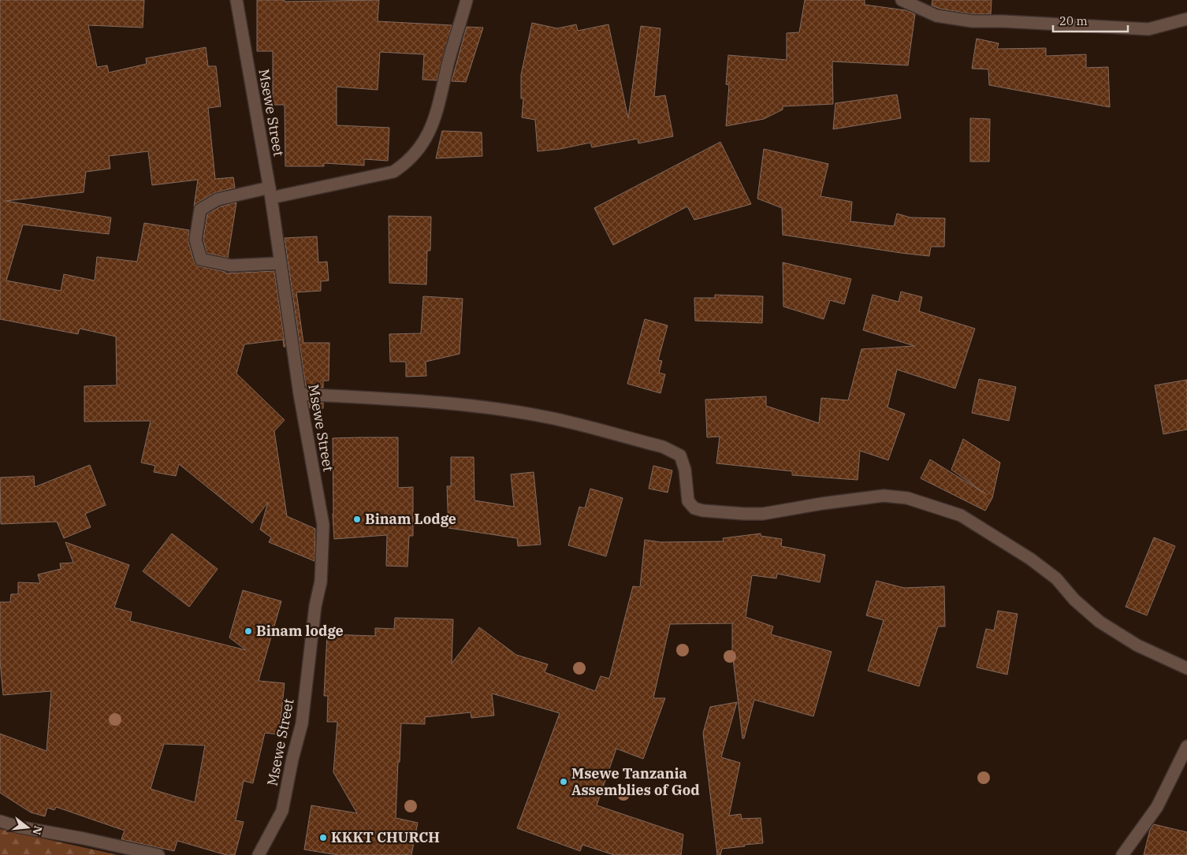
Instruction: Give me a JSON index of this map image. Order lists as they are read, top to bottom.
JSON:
{
  "streets": {
    "street": ["Msewe Street"]
  },
  "places": [
    "Binam Lodge",
    "Binam lodge",
    "Msewe Tanzania Assemblies of God",
    "KKKT CHURCH"
  ],
  "scale_bar": "20 m",
  "north": "right"
}
